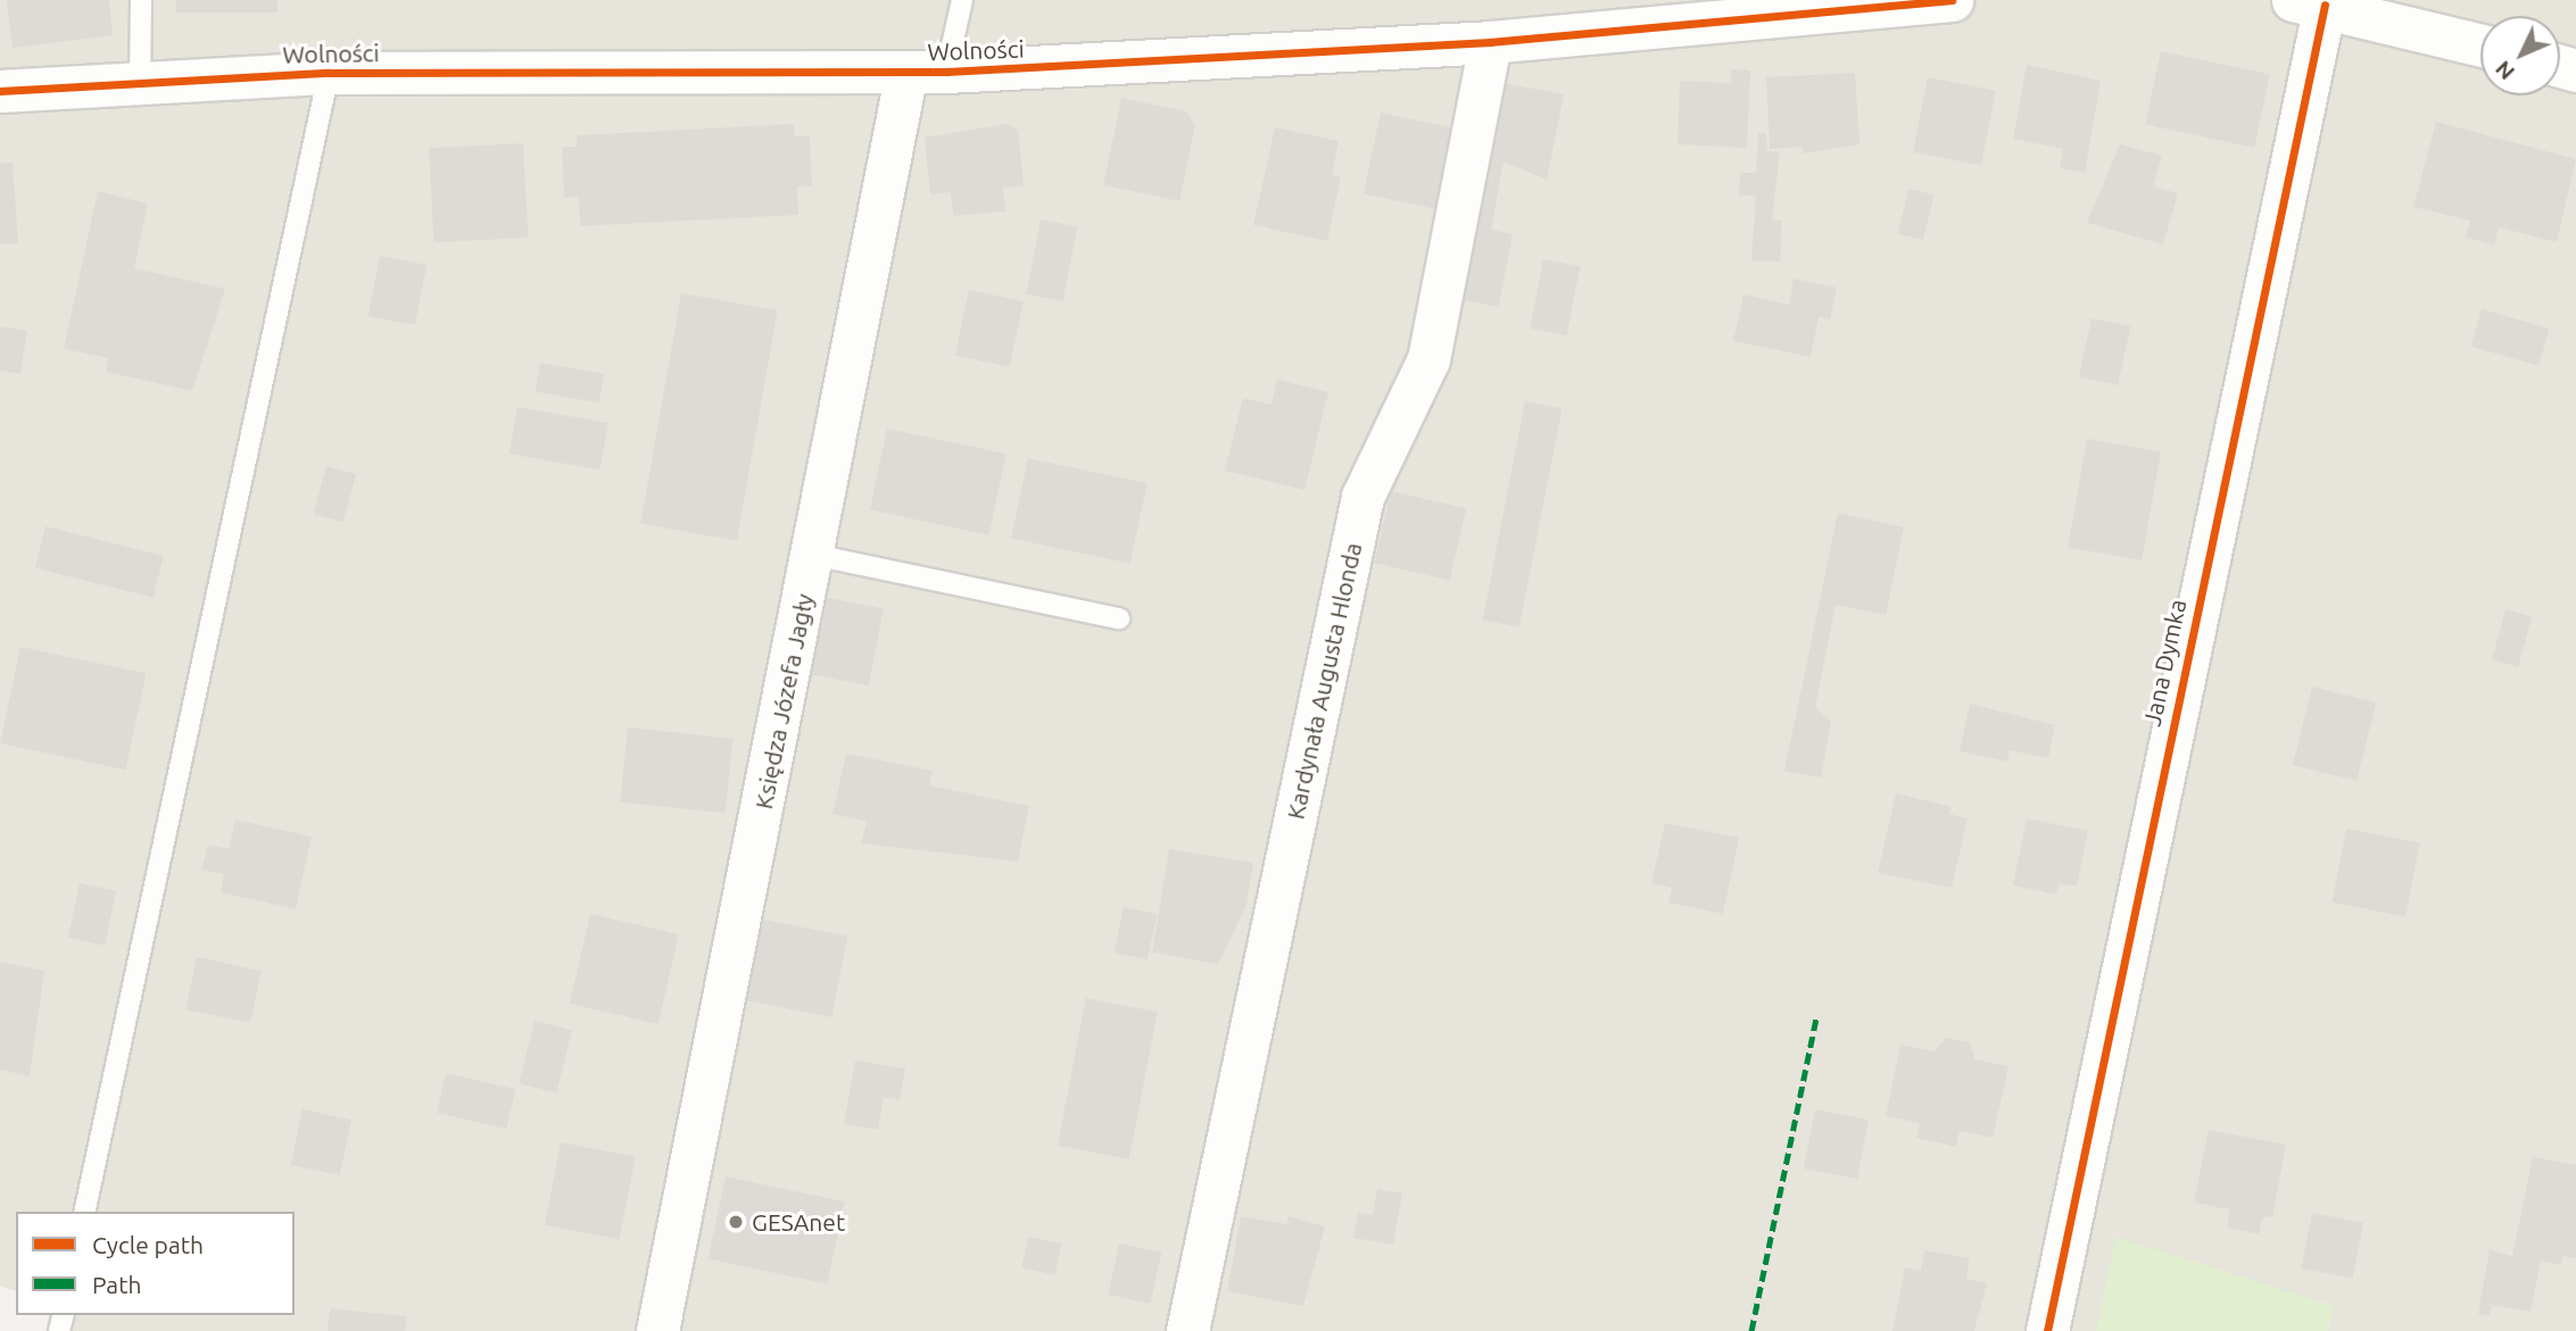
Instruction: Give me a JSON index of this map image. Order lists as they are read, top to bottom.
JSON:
{
  "streets": {
    "street": [
      "Wolności",
      "Jana Dymka",
      "Kardynała Augusta Hlonda",
      "Księdza Józefa Jagły"
    ]
  },
  "crossings": [
    ["Wolności", "Kardynała Augusta Hlonda"],
    ["Wolności", "Księdza Józefa Jagły"]
  ],
  "places": ["GESAnet"],
  "legend": ["Cycle path", "Path"],
  "north": "bottom left"
}
